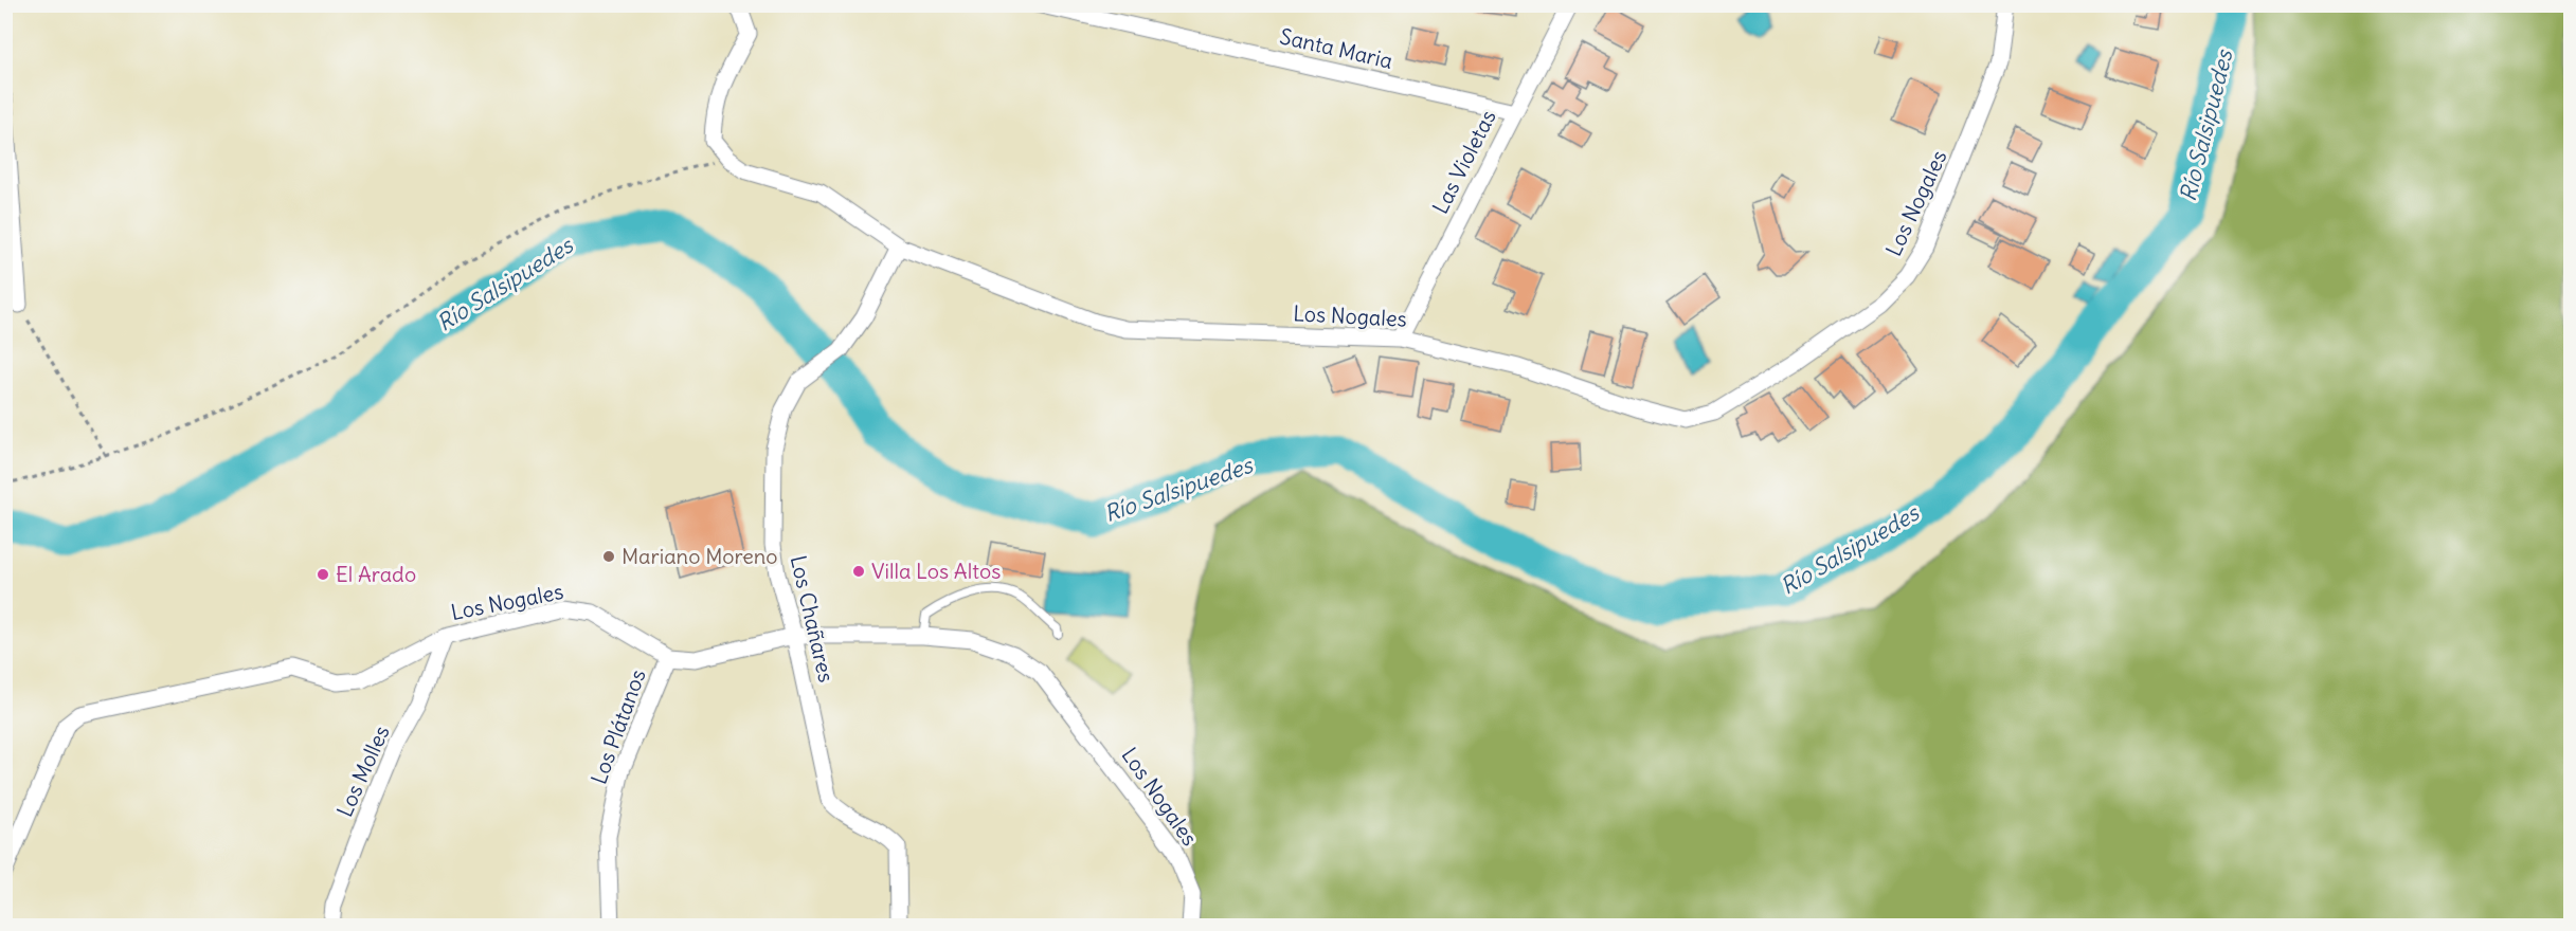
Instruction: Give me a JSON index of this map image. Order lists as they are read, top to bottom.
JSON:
{
  "streets": {
    "street": [
      "Santa Maria",
      "Las Violetas",
      "Los Nogales",
      "Los Chañares",
      "Los Plátanos",
      "Los Molles"
    ]
  },
  "crossings": [
    ["Santa Maria", "Las Violetas"],
    ["Las Violetas", "Los Nogales"],
    ["Los Nogales", "Los Chañares"],
    ["Los Nogales", "Los Plátanos"],
    ["Los Nogales", "Los Molles"]
  ],
  "water": ["Río Salsipuedes"],
  "places": ["Mariano Moreno", "Villa Los Altos", "El Arado"]
}
